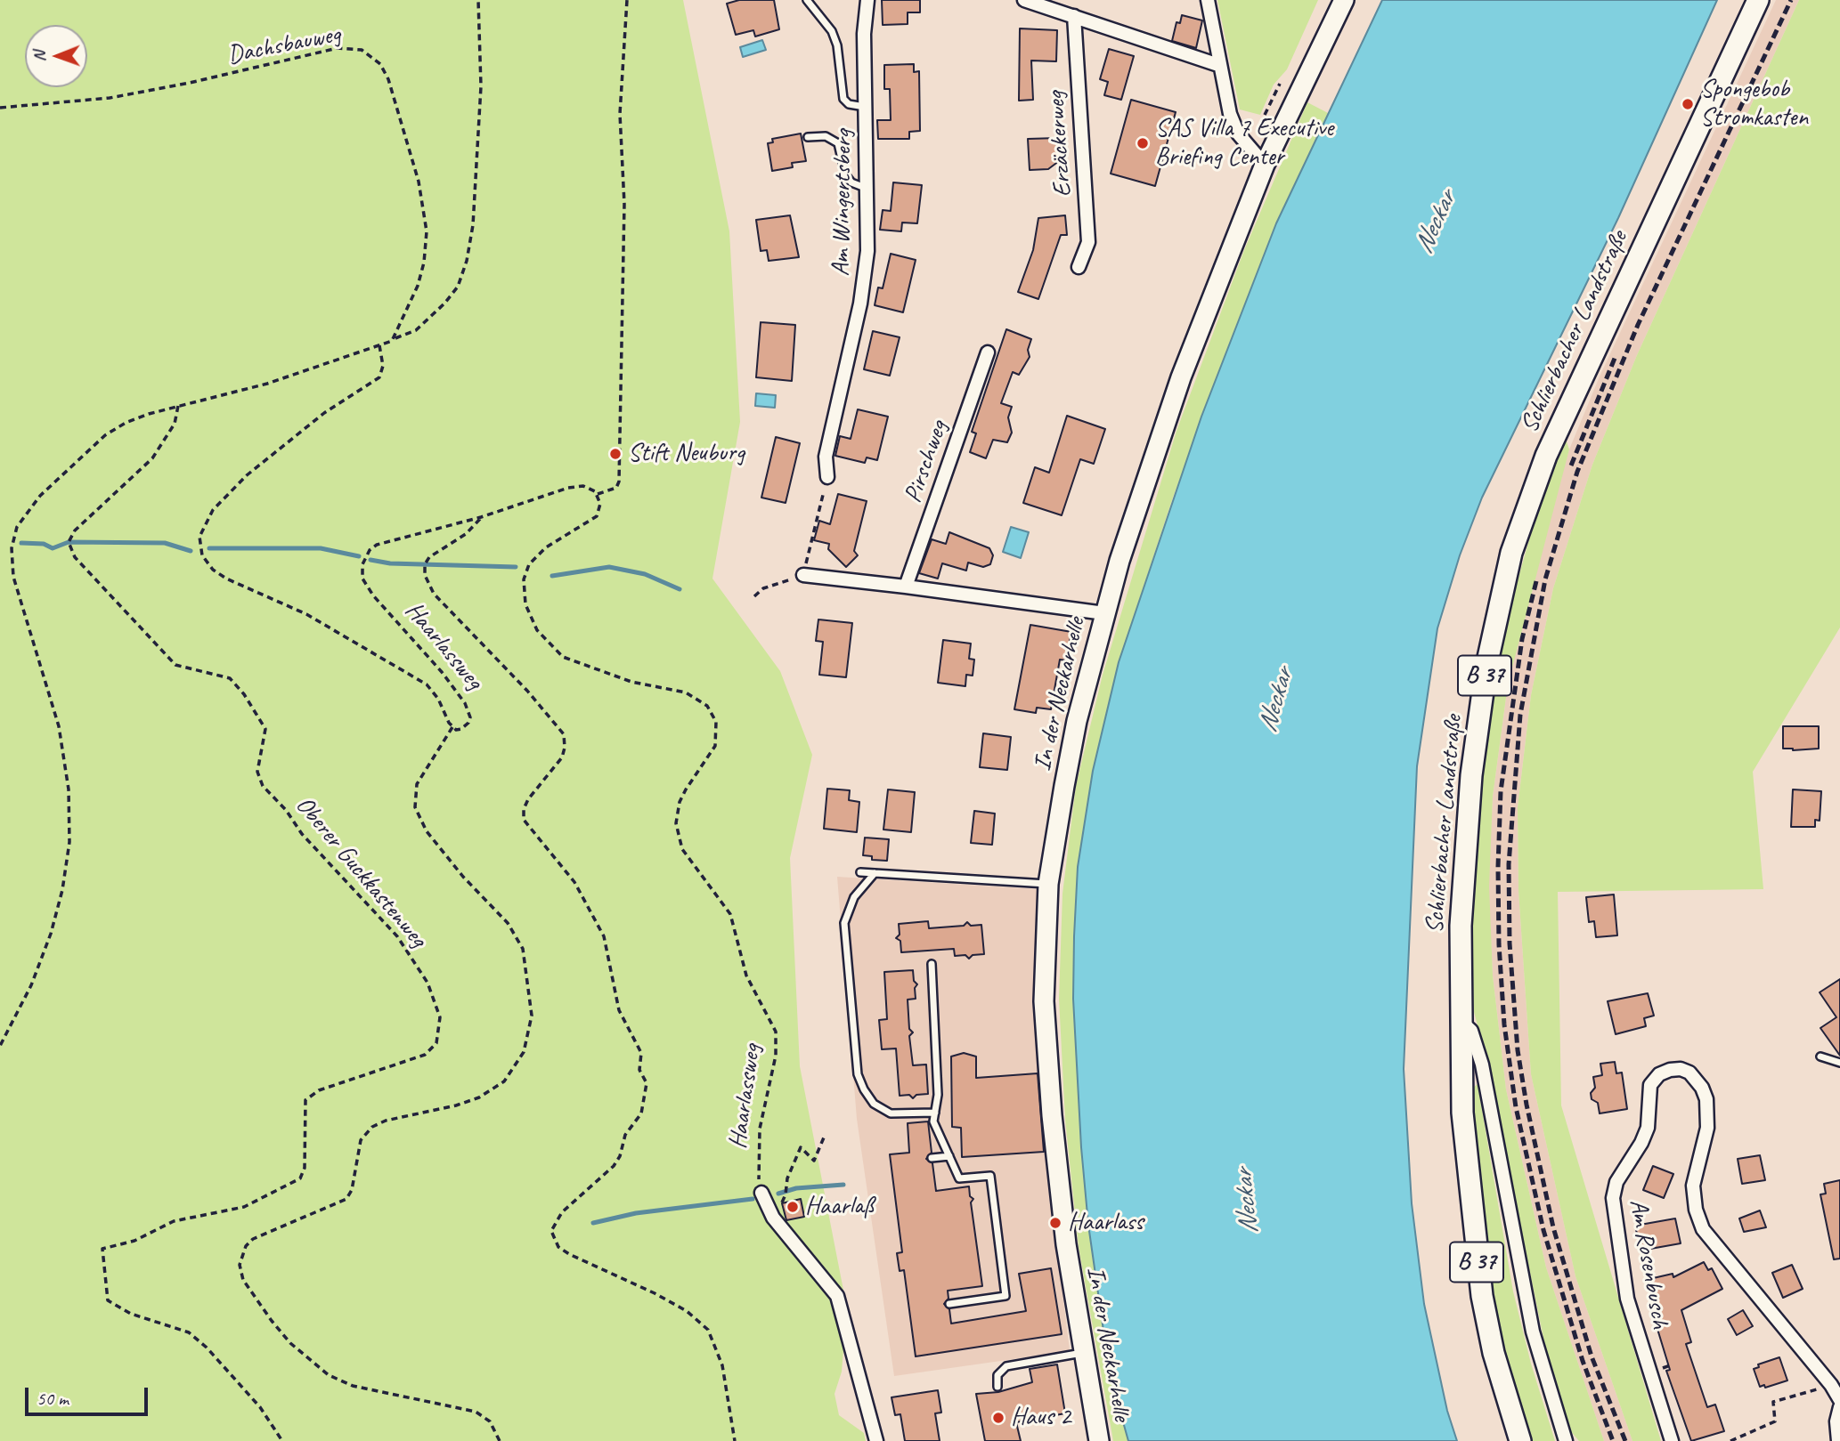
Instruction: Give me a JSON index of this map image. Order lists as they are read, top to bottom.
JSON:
{
  "streets": {
    "main road": ["Schlierbacher Landstraße", "B 37", "In der Neckarhelle"],
    "street": [
      "Erzäckerweg",
      "Am Wingertsberg",
      "Pirschweg",
      "Am Rosenbusch"
    ],
    "path": ["Dachsbauweg", "Haarlassweg", "Oberer Guckkastenweg"]
  },
  "water": ["Neckar"],
  "places": [
    "Spongebob Stromkasten",
    "SAS Villa 7 Executive Briefing Center",
    "Stift Neuburg",
    "Haarlaß",
    "Haarlass",
    "Haus 2"
  ],
  "scale_bar": "50 m",
  "north": "left"
}
